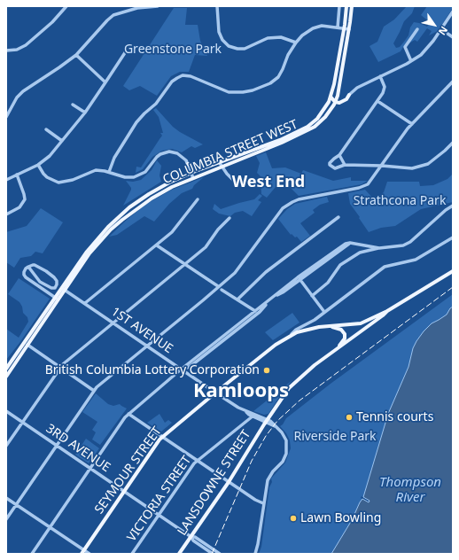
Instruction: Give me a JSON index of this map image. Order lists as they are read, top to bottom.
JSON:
{
  "streets": {
    "main road": ["COLUMBIA STREET WEST", "SEYMOUR STREET", "LANSDOWNE STREET"],
    "street": ["1ST AVENUE", "3RD AVENUE", "VICTORIA STREET"]
  },
  "crossings": [
    ["COLUMBIA STREET WEST", "1ST AVENUE"],
    ["1ST AVENUE", "SEYMOUR STREET"],
    ["1ST AVENUE", "LANSDOWNE STREET"],
    ["1ST AVENUE", "VICTORIA STREET"],
    ["3RD AVENUE", "SEYMOUR STREET"],
    ["3RD AVENUE", "LANSDOWNE STREET"],
    ["3RD AVENUE", "VICTORIA STREET"]
  ],
  "districts": ["West End", "Kamloops"],
  "water": ["Thompson River"],
  "parks": ["Greenstone Park", "Strathcona Park", "Riverside Park"],
  "places": ["British Columbia Lottery Corporation", "Tennis courts", "Lawn Bowling"],
  "north": "bottom right"
}
